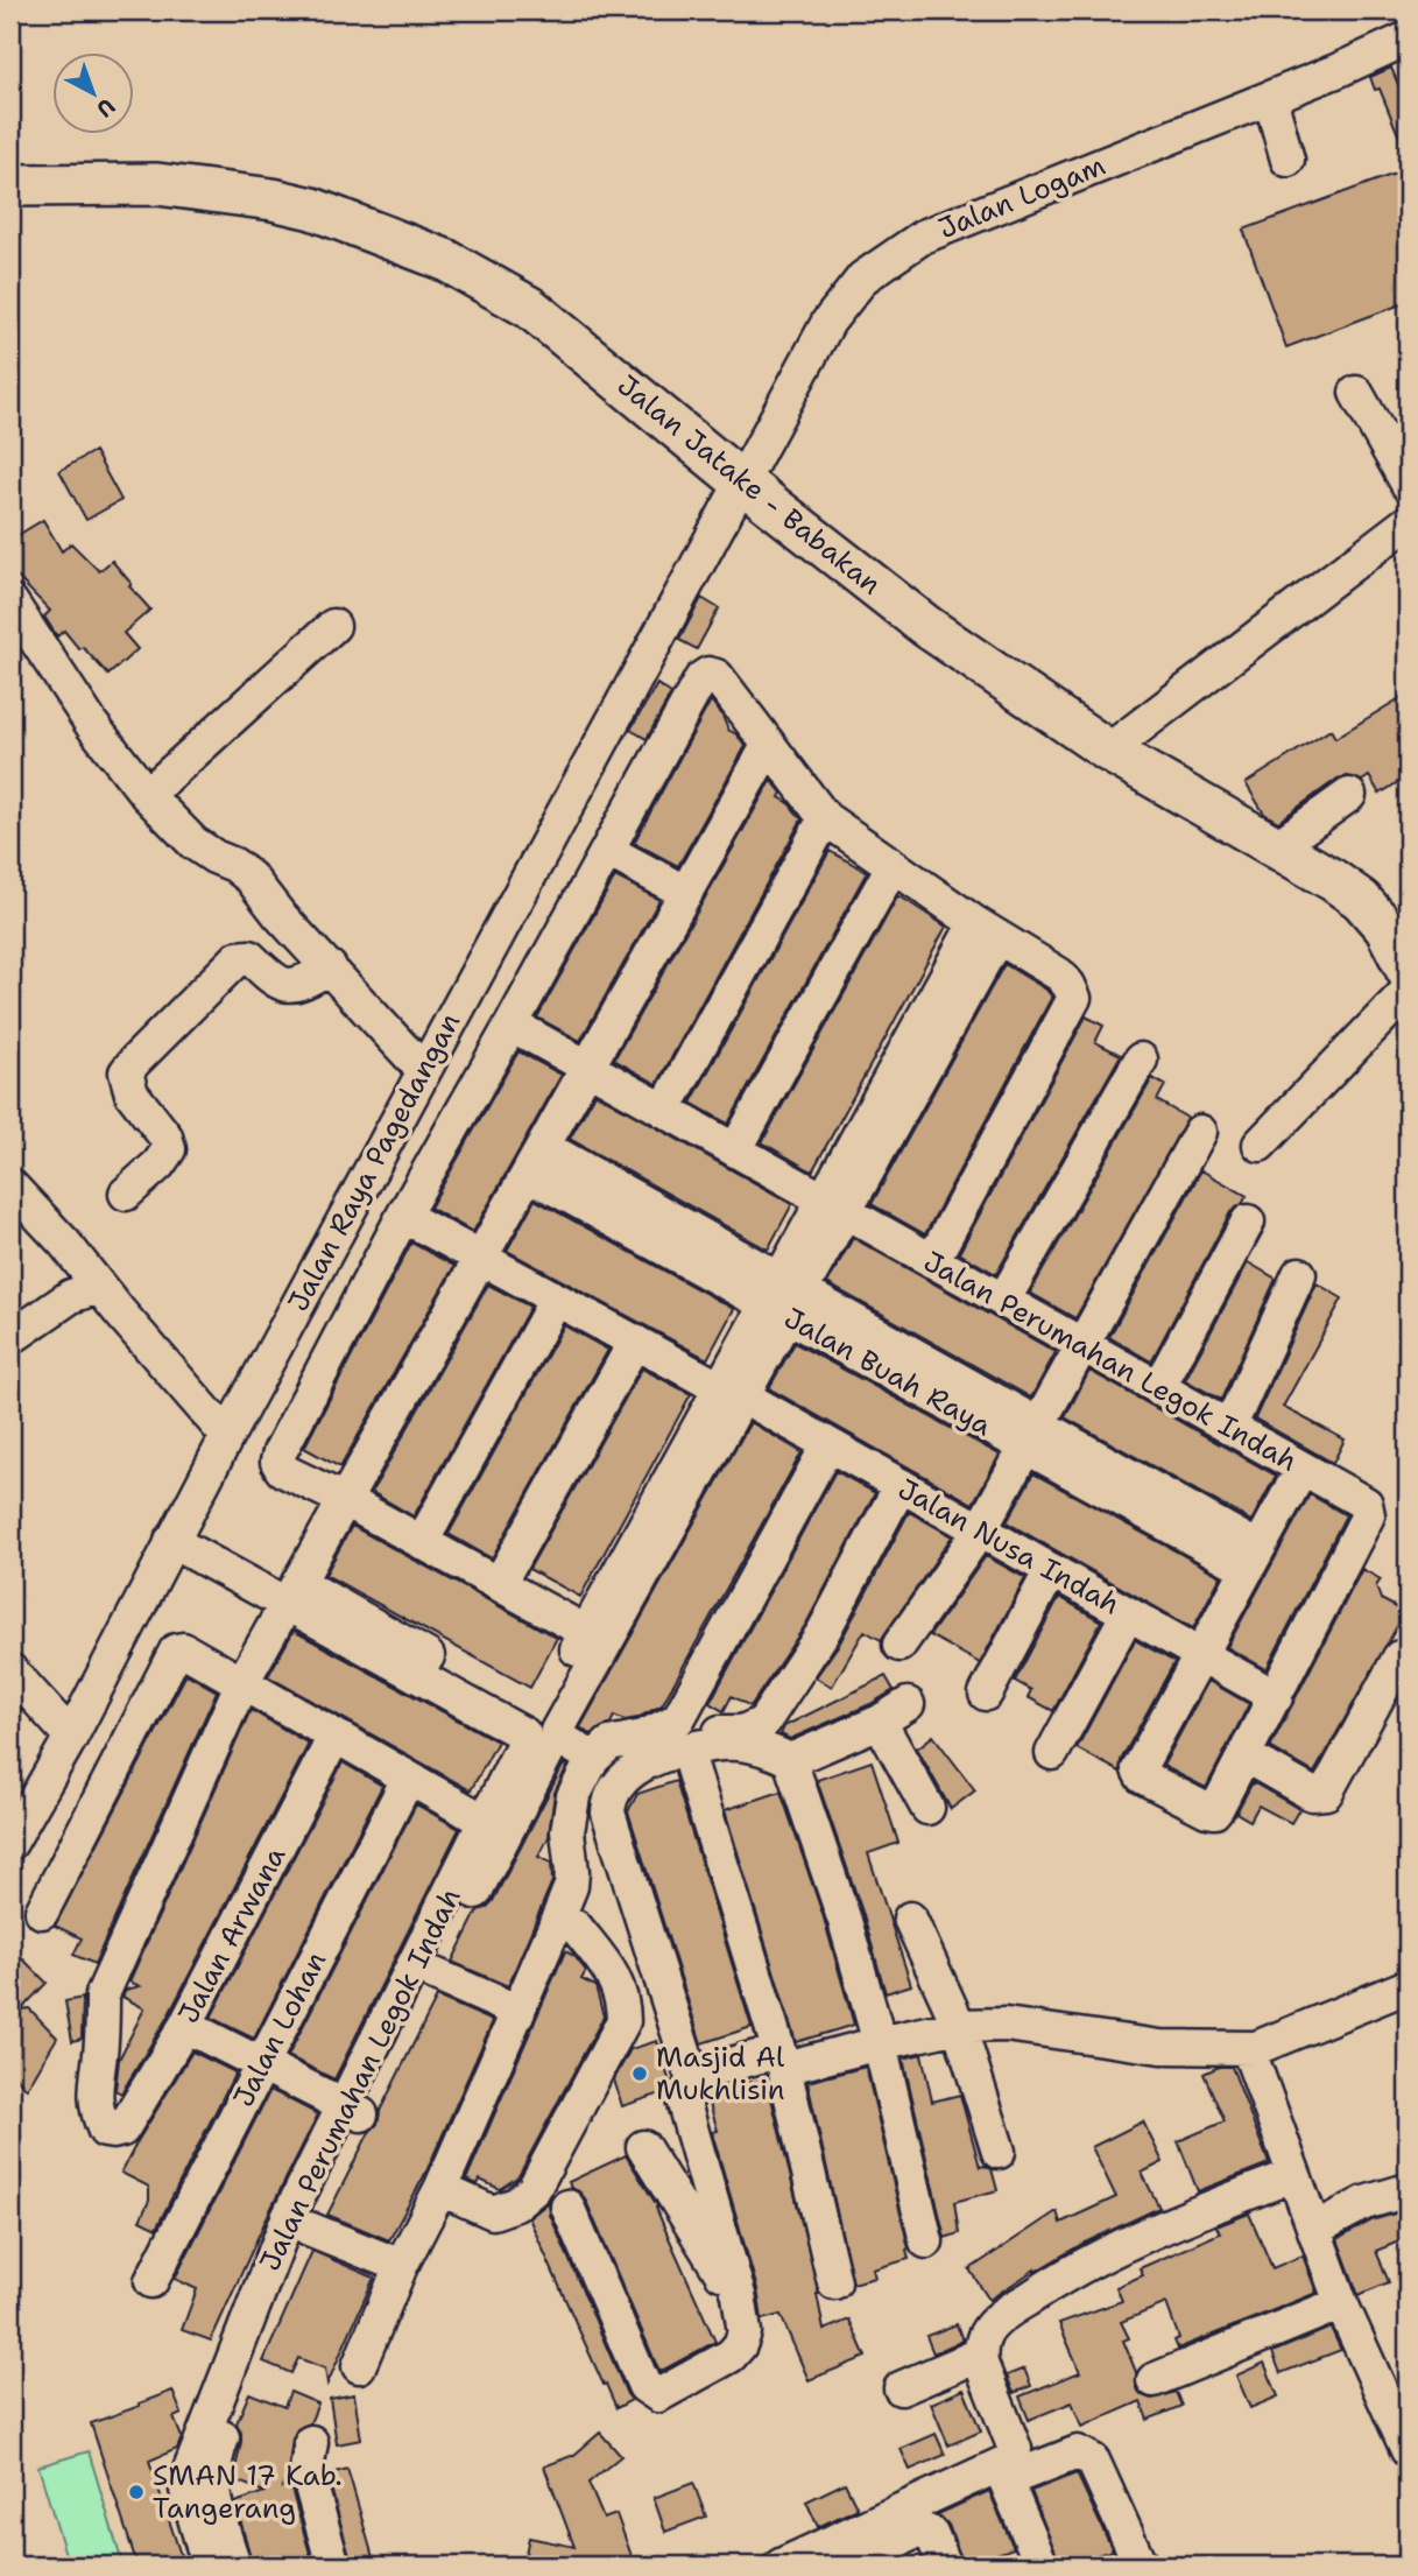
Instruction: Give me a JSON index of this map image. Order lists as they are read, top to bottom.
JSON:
{
  "streets": {
    "main road": ["Jalan Jatake - Babakan"],
    "street": [
      "Jalan Logam",
      "Jalan Raya Pagedangan",
      "Jalan Perumahan Legok Indah",
      "Jalan Buah Raya",
      "Jalan Nusa Indah",
      "Jalan Arwana",
      "Jalan Lohan"
    ]
  },
  "crossings": [
    ["Jalan Logam", "Jalan Jatake - Babakan"],
    ["Jalan Logam", "Jalan Raya Pagedangan"],
    ["Jalan Jatake - Babakan", "Jalan Raya Pagedangan"],
    ["Jalan Perumahan Legok Indah", "Jalan Buah Raya"],
    ["Jalan Perumahan Legok Indah", "Jalan Nusa Indah"]
  ],
  "places": ["Masjid Al Mukhlisin", "SMAN 17 Kab. Tangerang"],
  "north": "bottom right"
}
